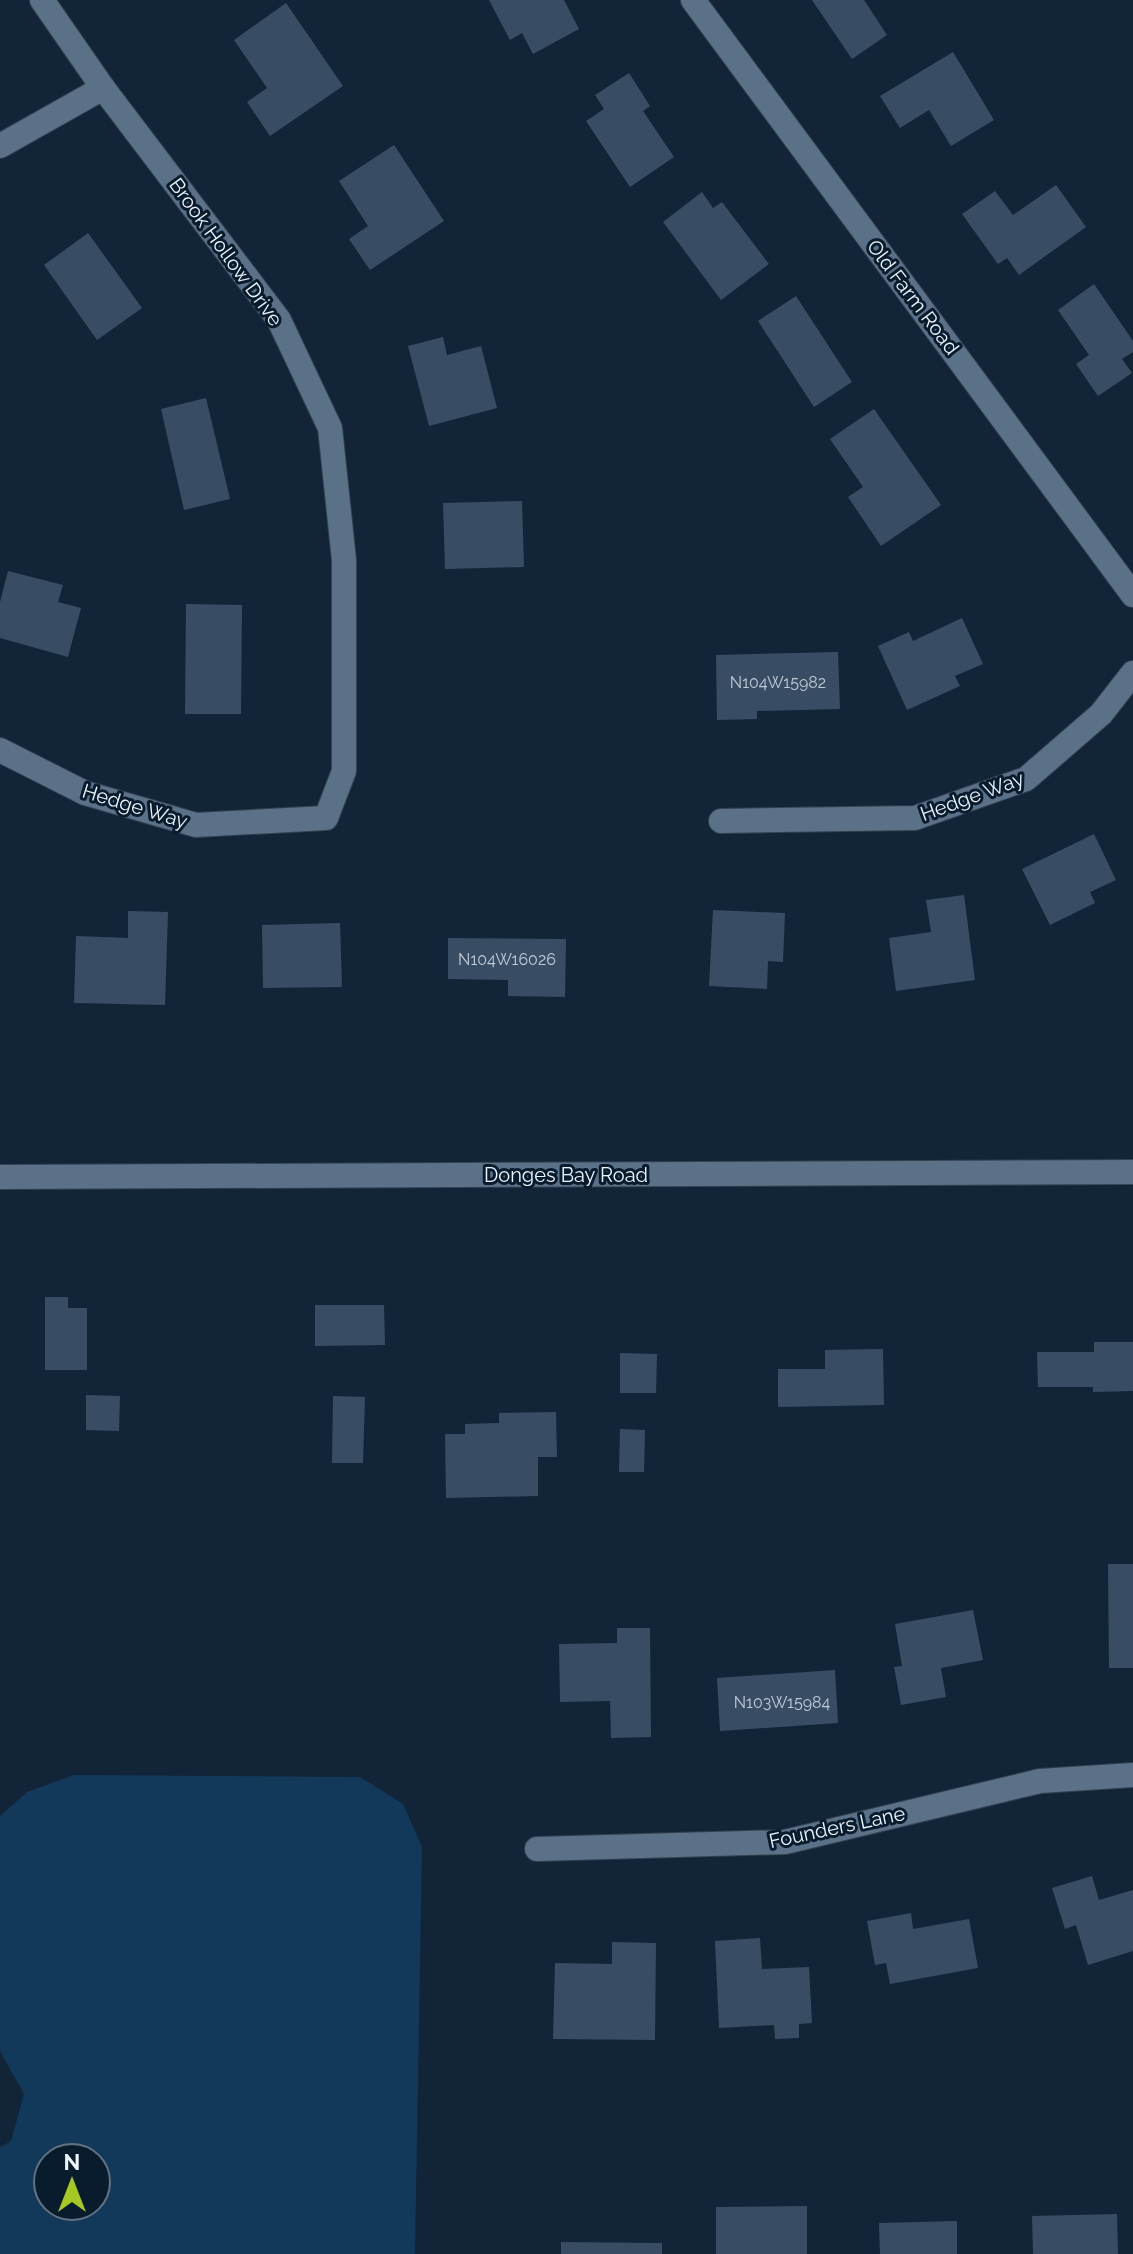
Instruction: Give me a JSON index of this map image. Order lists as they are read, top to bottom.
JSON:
{
  "streets": {
    "street": [
      "Brook Hollow Drive",
      "Old Farm Road",
      "Hedge Way",
      "Donges Bay Road",
      "Founders Lane"
    ]
  },
  "crossings": [
    ["Brook Hollow Drive", "Hedge Way"]
  ],
  "house_numbers": ["N104W15982", "N104W16026", "N103W15984"],
  "north": "top"
}
